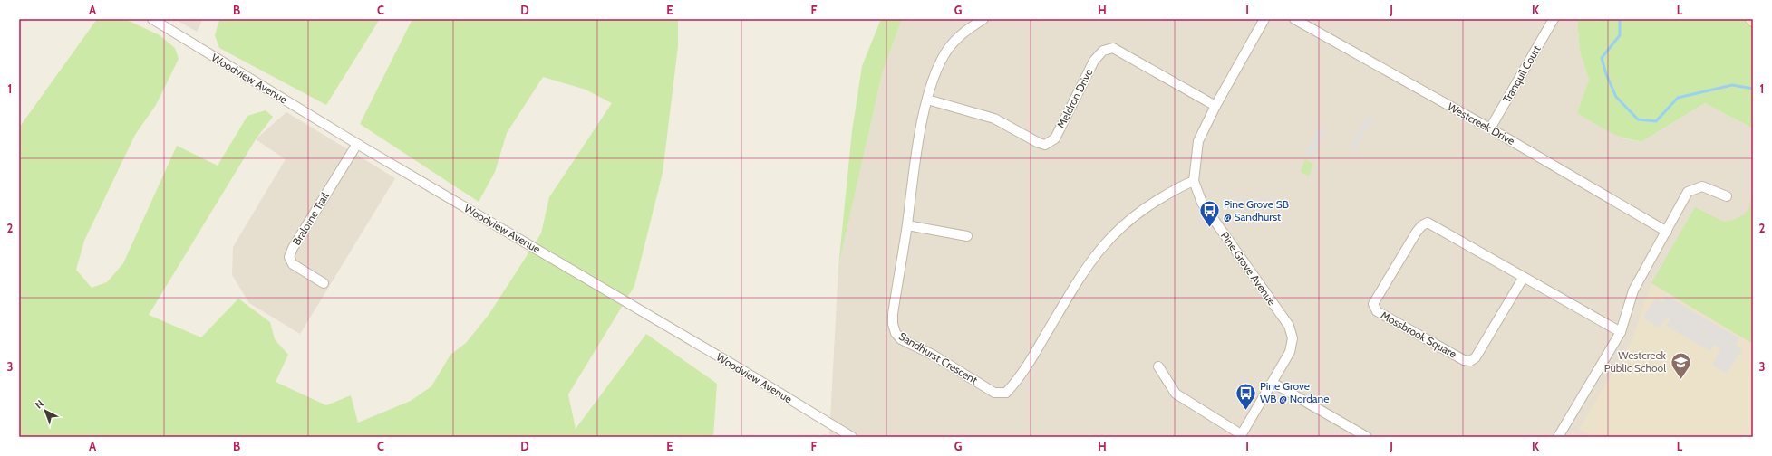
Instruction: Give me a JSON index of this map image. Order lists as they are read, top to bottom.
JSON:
{
  "streets": {
    "street": [
      "Tranquil Court",
      "Woodview Avenue",
      "Meldron Drive",
      "Westcreek Drive",
      "Bralorne Trail",
      "Pine Grove Avenue",
      "Mossbrook Square",
      "Sandhurst Crescent"
    ]
  },
  "crossings": [
    ["Tranquil Court", "Westcreek Drive"],
    ["Woodview Avenue", "Bralorne Trail"],
    ["Meldron Drive", "Pine Grove Avenue"],
    ["Meldron Drive", "Sandhurst Crescent"],
    ["Pine Grove Avenue", "Sandhurst Crescent"]
  ],
  "places": {
    "bus stop": ["Pine Grove SB @ Sandhurst", "Pine Grove WB @ Nordane"],
    "school or university": ["Westcreek Public School"]
  },
  "north": "top left",
  "grid": {
    "columns": [
      "A",
      "B",
      "C",
      "D",
      "E",
      "F",
      "G",
      "H",
      "I",
      "J",
      "K",
      "L"
    ],
    "rows": ["1", "2", "3"]
  }
}
